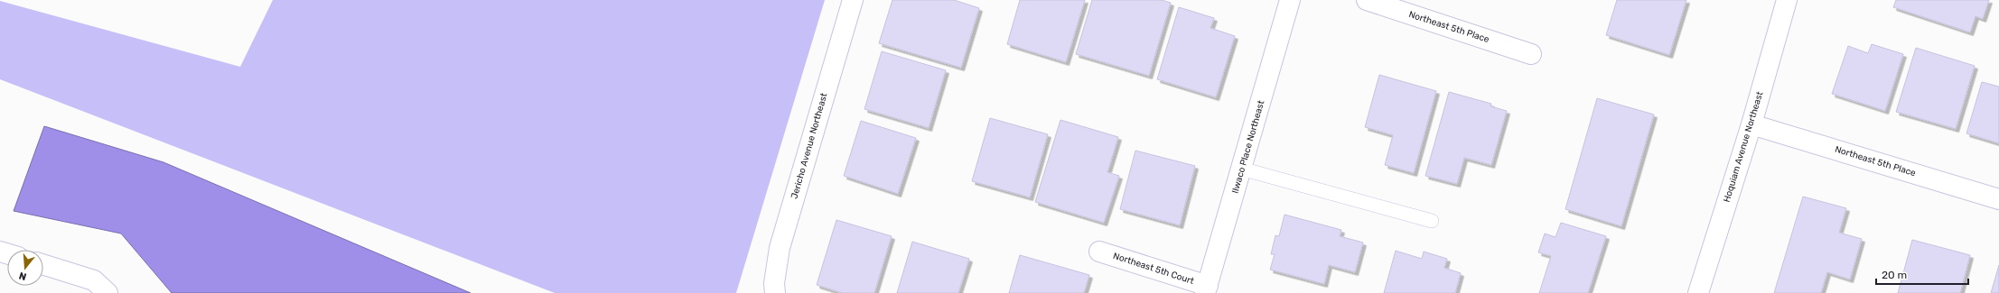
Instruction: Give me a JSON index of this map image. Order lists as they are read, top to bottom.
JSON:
{
  "streets": {
    "street": [
      "Northeast 5th Place",
      "Jericho Avenue Northeast",
      "Ilwaco Place Northeast",
      "Hoquiam Avenue Northeast",
      "Northeast 5th Court"
    ]
  },
  "crossings": [
    ["Northeast 5th Place", "Hoquiam Avenue Northeast"],
    ["Ilwaco Place Northeast", "Northeast 5th Court"]
  ],
  "scale_bar": "20 m",
  "north": "bottom"
}
